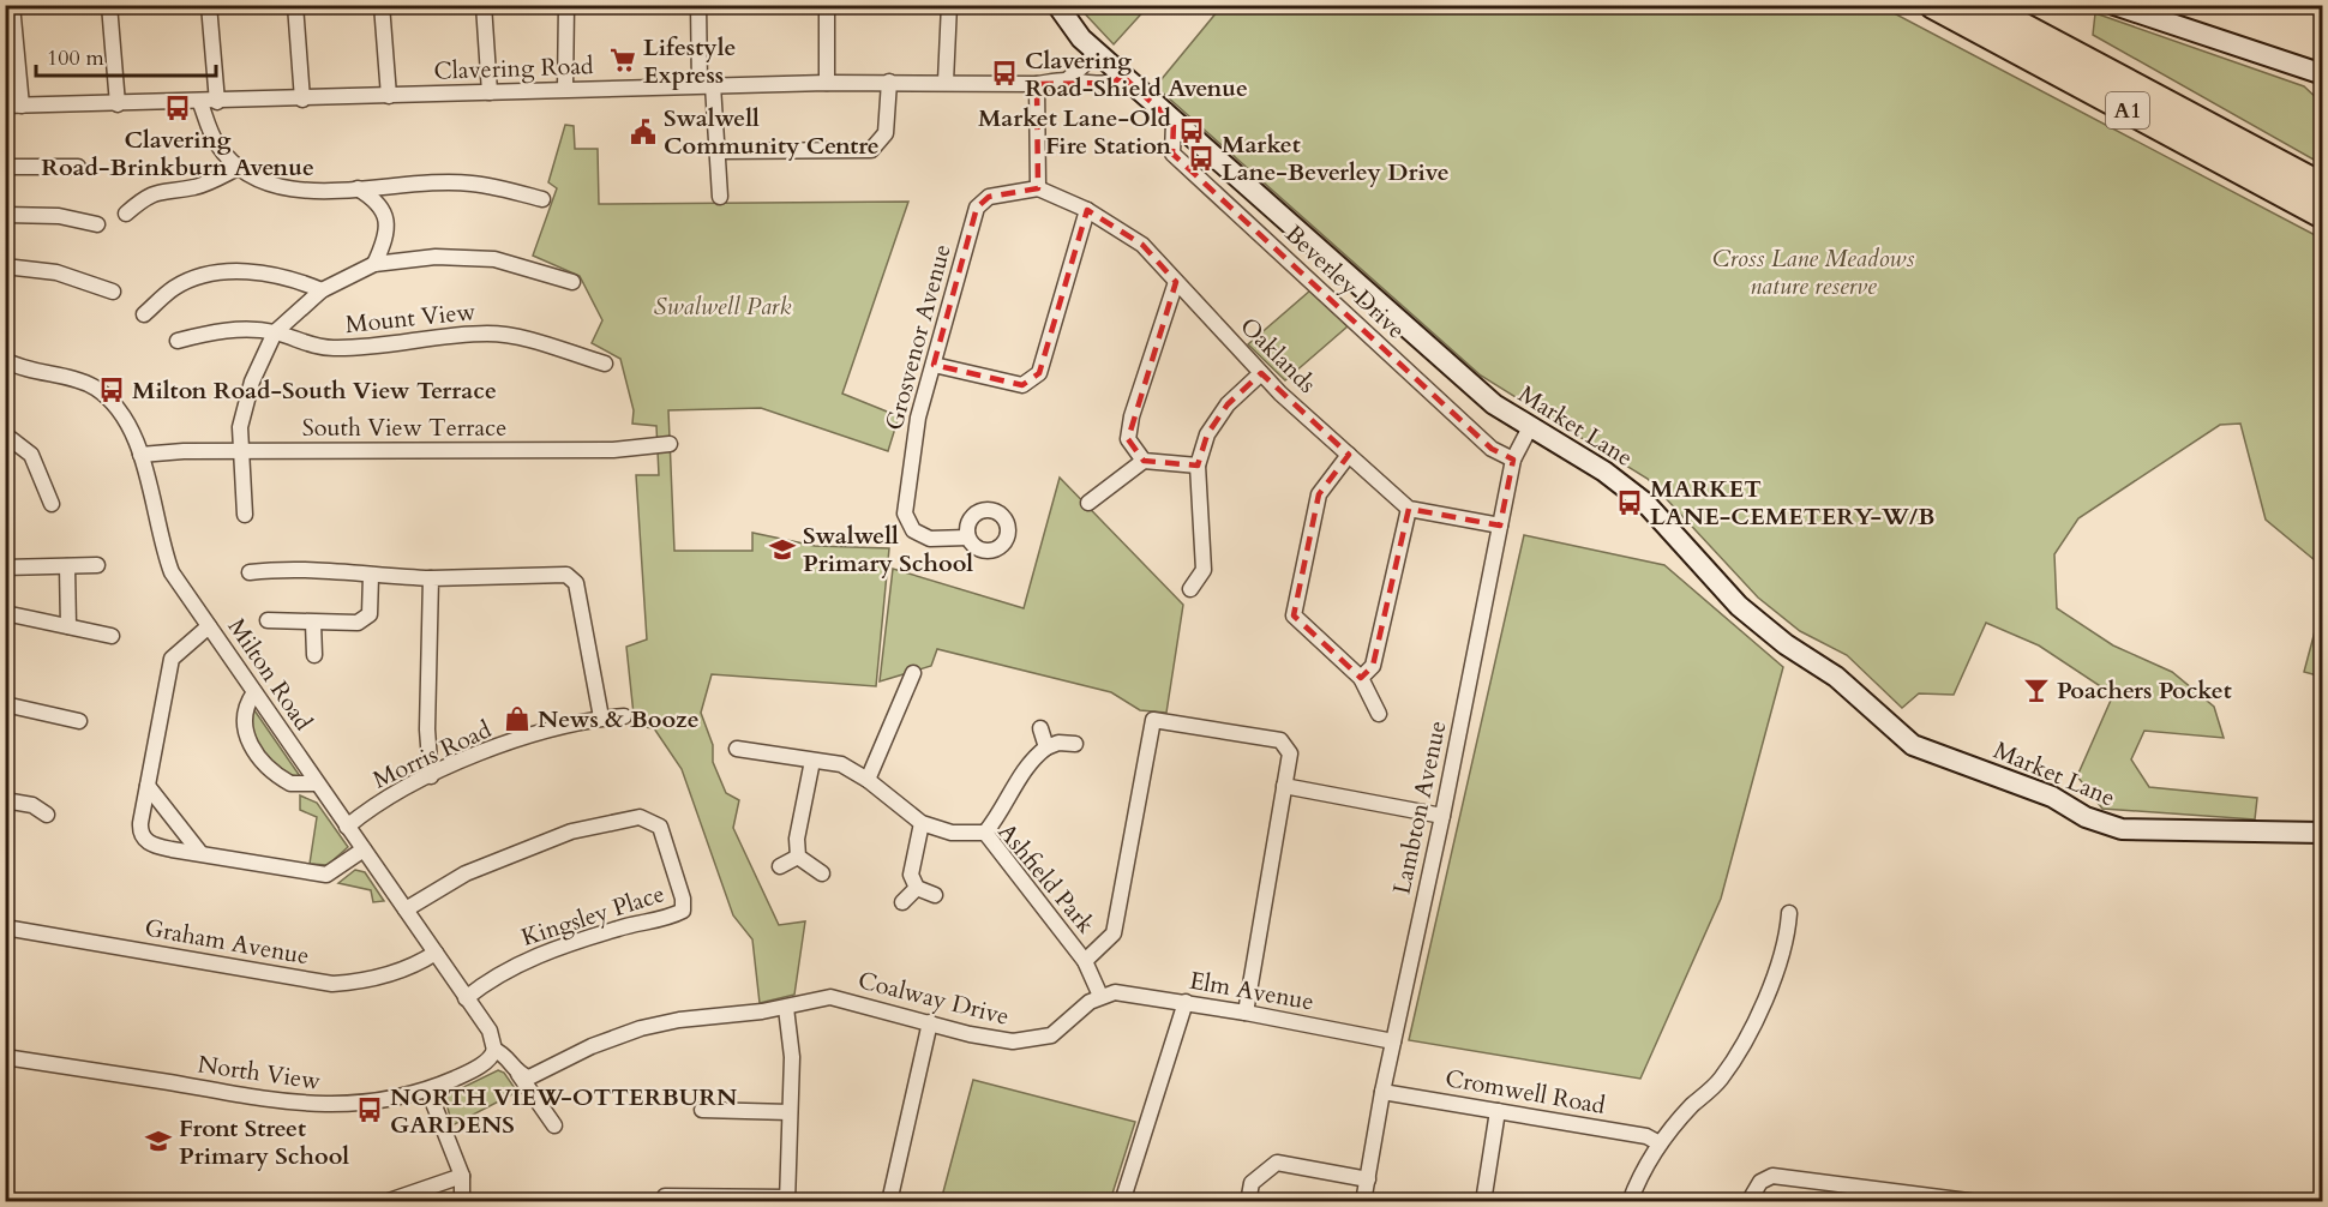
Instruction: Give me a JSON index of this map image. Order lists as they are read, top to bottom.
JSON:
{
  "streets": {
    "highway": ["A1"],
    "street": [
      "Clavering Road",
      "Beverley Drive",
      "Mount View",
      "Grosvenor Avenue",
      "Oaklands",
      "Market Lane",
      "South View Terrace",
      "Milton Road",
      "Morris Road",
      "Lambton Avenue",
      "Ashfield Park",
      "Kingsley Place",
      "Graham Avenue",
      "Elm Avenue",
      "Coalway Drive",
      "North View",
      "Cromwell Road"
    ]
  },
  "crossings": [
    ["Clavering Road", "Market Lane"],
    ["Beverley Drive", "Market Lane"],
    ["Beverley Drive", "Lambton Avenue"],
    ["Grosvenor Avenue", "Oaklands"],
    ["Market Lane", "Lambton Avenue"],
    ["South View Terrace", "Milton Road"],
    ["Milton Road", "Morris Road"],
    ["Milton Road", "Kingsley Place"],
    ["Milton Road", "Graham Avenue"],
    ["Milton Road", "North View"],
    ["Lambton Avenue", "Elm Avenue"],
    ["Lambton Avenue", "Cromwell Road"],
    ["Ashfield Park", "Elm Avenue"],
    ["Ashfield Park", "Coalway Drive"],
    ["Elm Avenue", "Coalway Drive"]
  ],
  "parks": ["Cross Lane Meadows nature reserve", "Swalwell Park"],
  "places": {
    "supermarket": ["Lifestyle Express"],
    "bus stop": [
      "Clavering Road-Shield Avenue",
      "Clavering Road-Brinkburn Avenue",
      "Market Lane-Old Fire Station",
      "Market Lane-Beverley Drive",
      "Milton Road-South View Terrace",
      "MARKET LANE-CEMETERY-W/B",
      "NORTH VIEW-OTTERBURN GARDENS"
    ],
    "public building": ["Swalwell Community Centre"],
    "school or university": ["Swalwell Primary School", "Front Street Primary School"],
    "bar": ["Poachers Pocket"],
    "shop": ["News & Booze"]
  },
  "scale_bar": "100 m"
}
